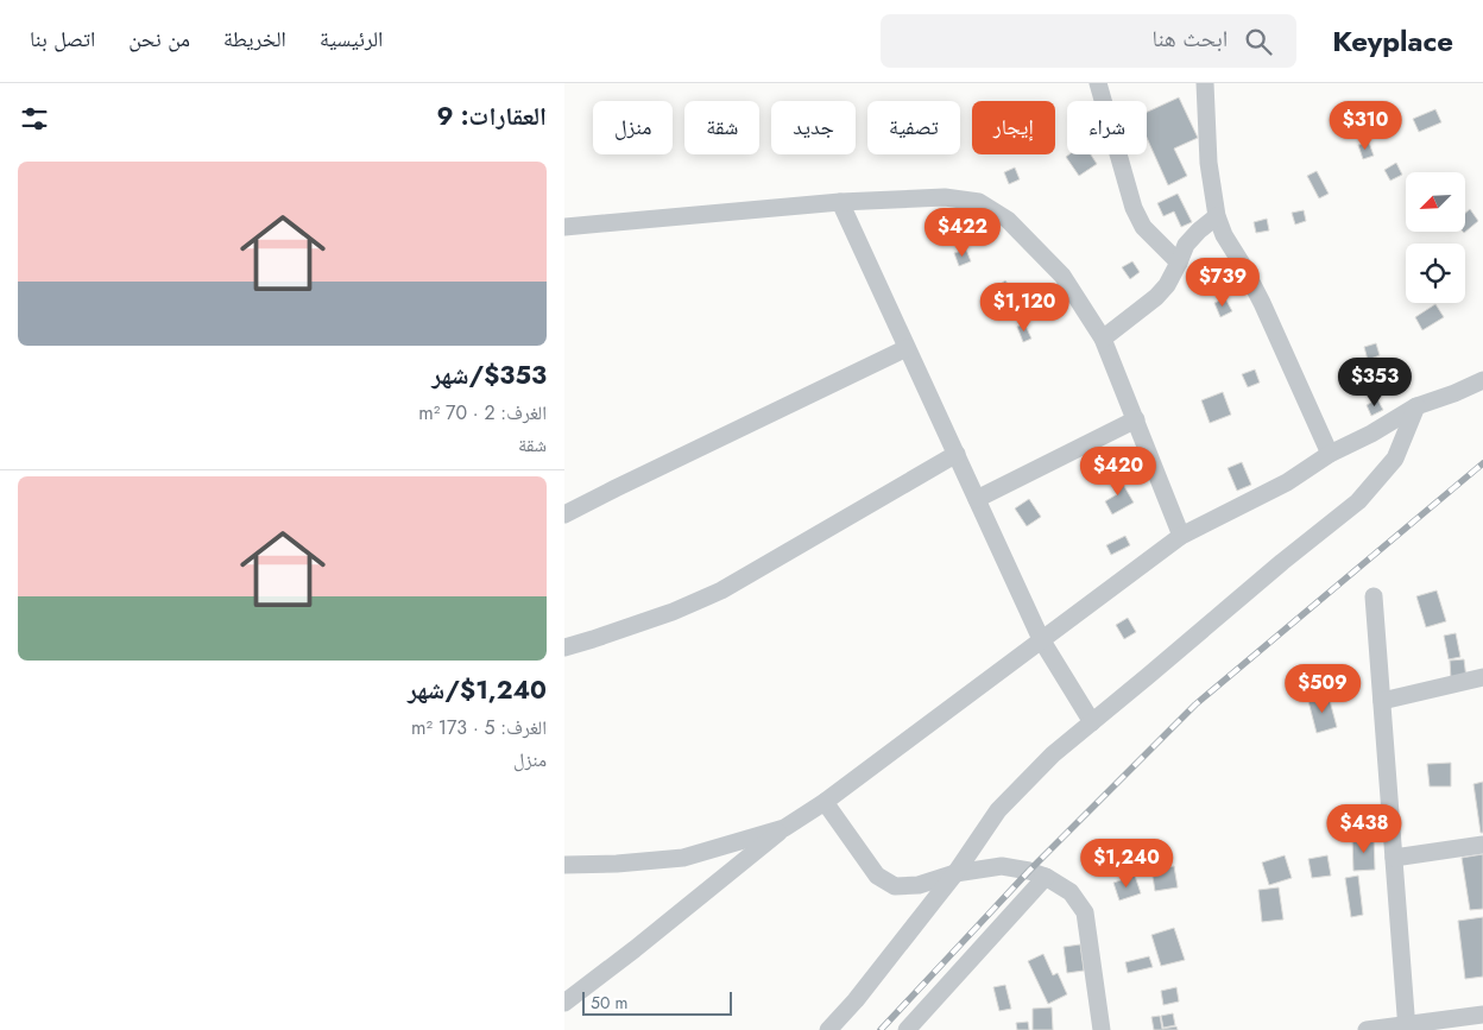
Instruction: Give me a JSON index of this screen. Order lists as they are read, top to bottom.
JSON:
{
  "scale_bar": "50 m",
  "north": "bottom left",
  "page": {
    "header": "Keyplace",
    "search": "ابحث هنا",
    "nav": [
      "الرئيسية",
      "الخريطة",
      "من نحن",
      "اتصل بنا"
    ],
    "heading": "العقارات: 9",
    "price": [
      "$310",
      "$422",
      "$739",
      "$1,120",
      "$353",
      "$420",
      "$509",
      "$438",
      "$1,240"
    ],
    "chip": [
      "شراء",
      "إيجار",
      "تصفية",
      "جديد",
      "شقة",
      "منزل"
    ],
    "list": [
      {
        "name": "$353/شهر",
        "note": "الغرف: 2 · 70 m² · شقة"
      },
      {
        "name": "$1,240/شهر",
        "note": "الغرف: 5 · 173 m² · منزل"
      }
    ],
    "scale": "50 m"
  }
}
